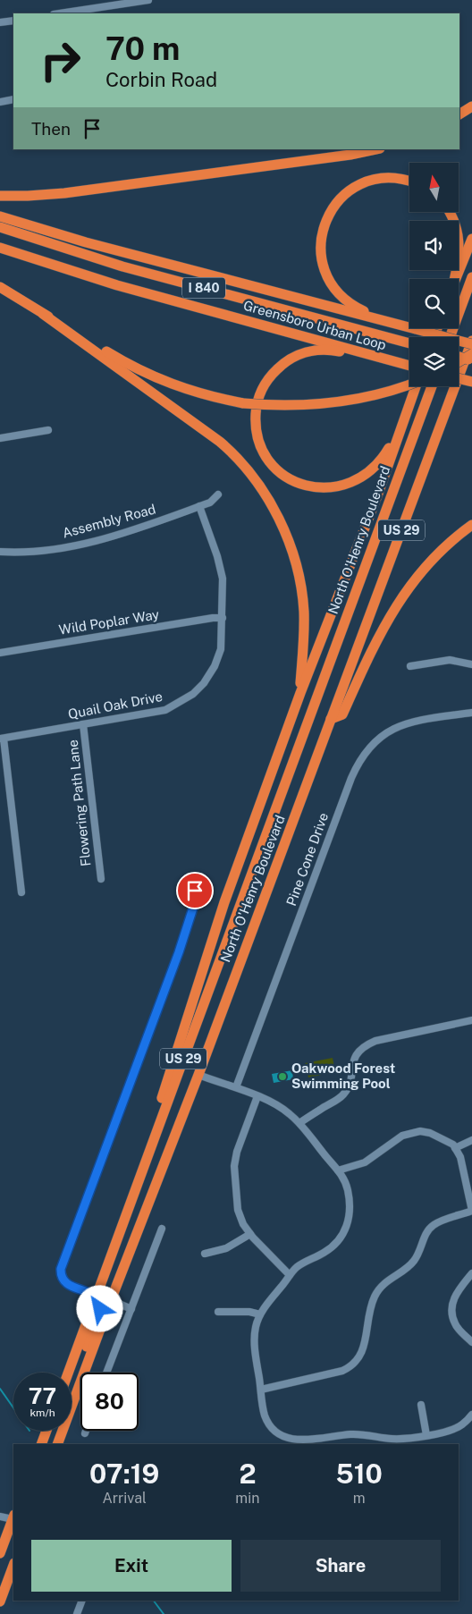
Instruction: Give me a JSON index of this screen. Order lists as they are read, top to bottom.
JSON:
{
  "streets": {
    "highway": [
      "I 840",
      "Greensboro Urban Loop",
      "US 29",
      "North O'Henry Boulevard"
    ],
    "street": [
      "Assembly Road",
      "Wild Poplar Way",
      "Quail Oak Drive",
      "Flowering Path Lane",
      "Pine Cone Drive"
    ]
  },
  "crossings": [
    ["Assembly Road", "Quail Oak Drive"],
    ["Wild Poplar Way", "Quail Oak Drive"],
    ["Quail Oak Drive", "Flowering Path Lane"]
  ],
  "places": ["Oakwood Forest Swimming Pool"],
  "north": "top",
  "page": {
    "turn": ["70 m", "Corbin Road"],
    "then": "Then",
    "speed": "77 km/h",
    "limit": "80",
    "eta": [
      "07:19",
      "Arrival",
      "2",
      "min",
      "510",
      "m"
    ],
    "buttons": ["Exit", "Share"]
  }
}
